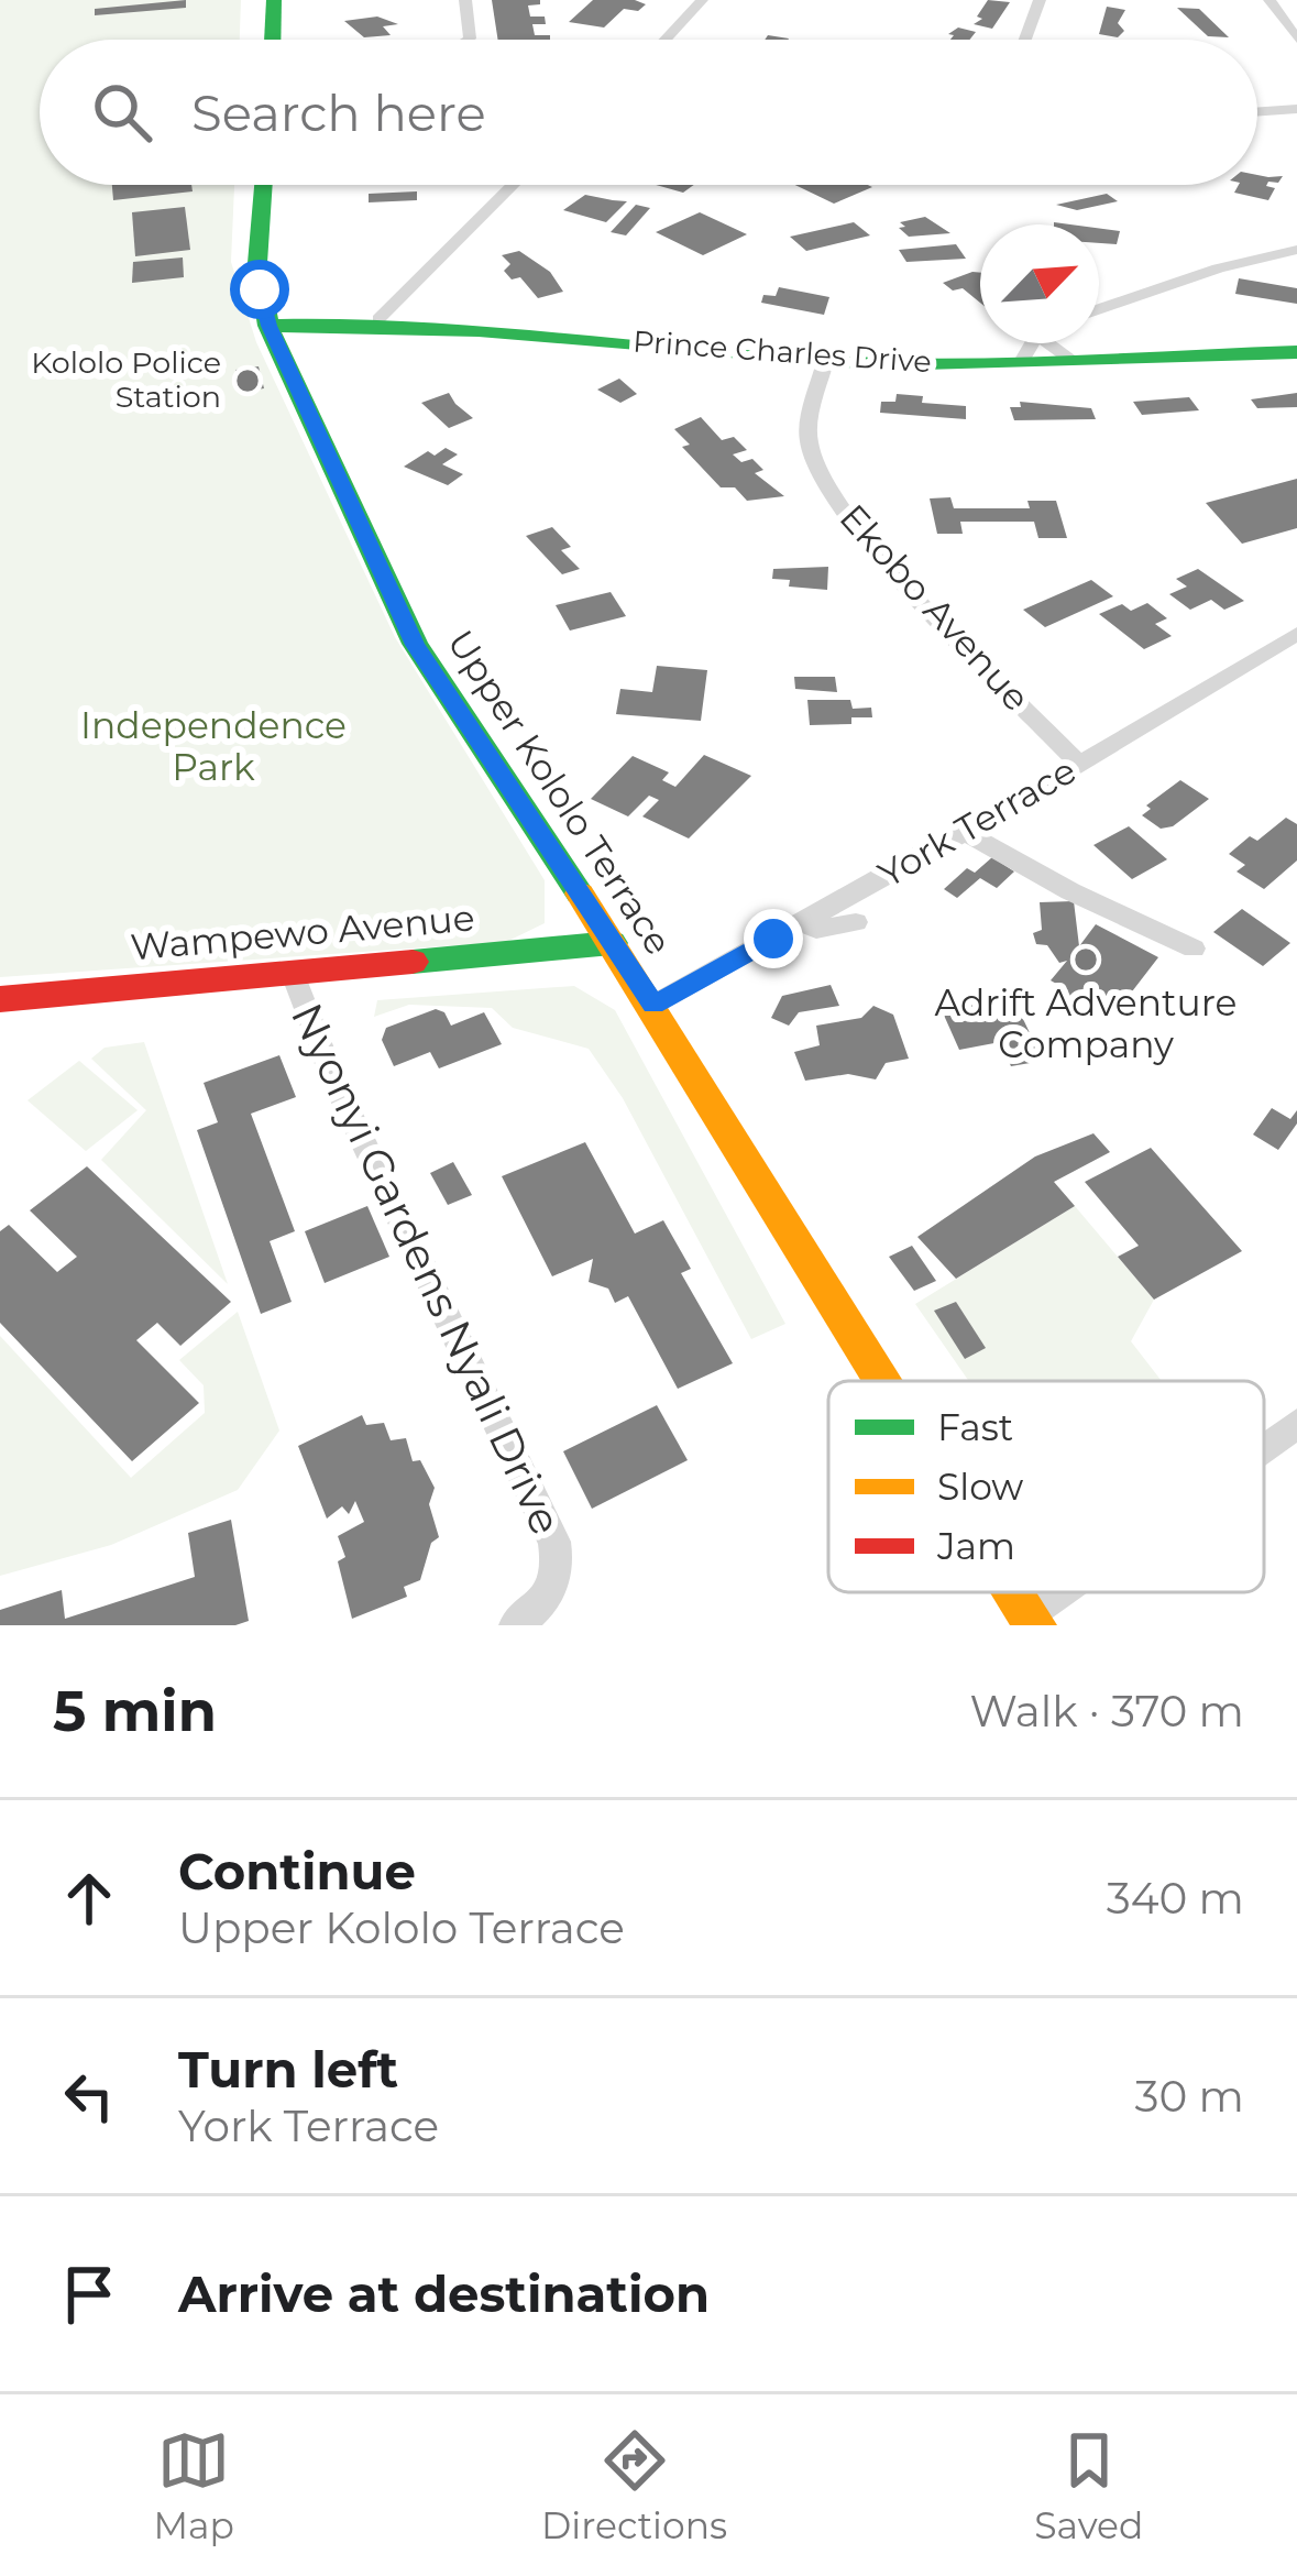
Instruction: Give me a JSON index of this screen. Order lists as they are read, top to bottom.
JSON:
{
  "streets": {
    "main road": ["Prince Charles Drive", "Upper Kololo Terrace", "Wampewo Avenue"],
    "street": ["Ekobo Avenue", "York Terrace", "Nyonyi Gardens Nyali Drive"]
  },
  "crossings": [
    ["Prince Charles Drive", "Ekobo Avenue"],
    ["Prince Charles Drive", "Upper Kololo Terrace"],
    ["Ekobo Avenue", "York Terrace"],
    ["Upper Kololo Terrace", "York Terrace"],
    ["Upper Kololo Terrace", "Wampewo Avenue"],
    ["Wampewo Avenue", "Nyonyi Gardens Nyali Drive"]
  ],
  "parks": ["Independence Park"],
  "places": ["Kololo Police Station", "Adrift Adventure Company"],
  "legend": ["Fast", "Slow", "Jam"],
  "north": "top right",
  "page": {
    "search": "Search here",
    "heading": ["5 min", "Walk · 370 m"],
    "list": [
      ["Continue", "Upper Kololo Terrace", "340 m"],
      ["Turn left", "York Terrace", "30 m"],
      "Arrive at destination"
    ],
    "nav": ["Map", "Directions", "Saved"]
  }
}
